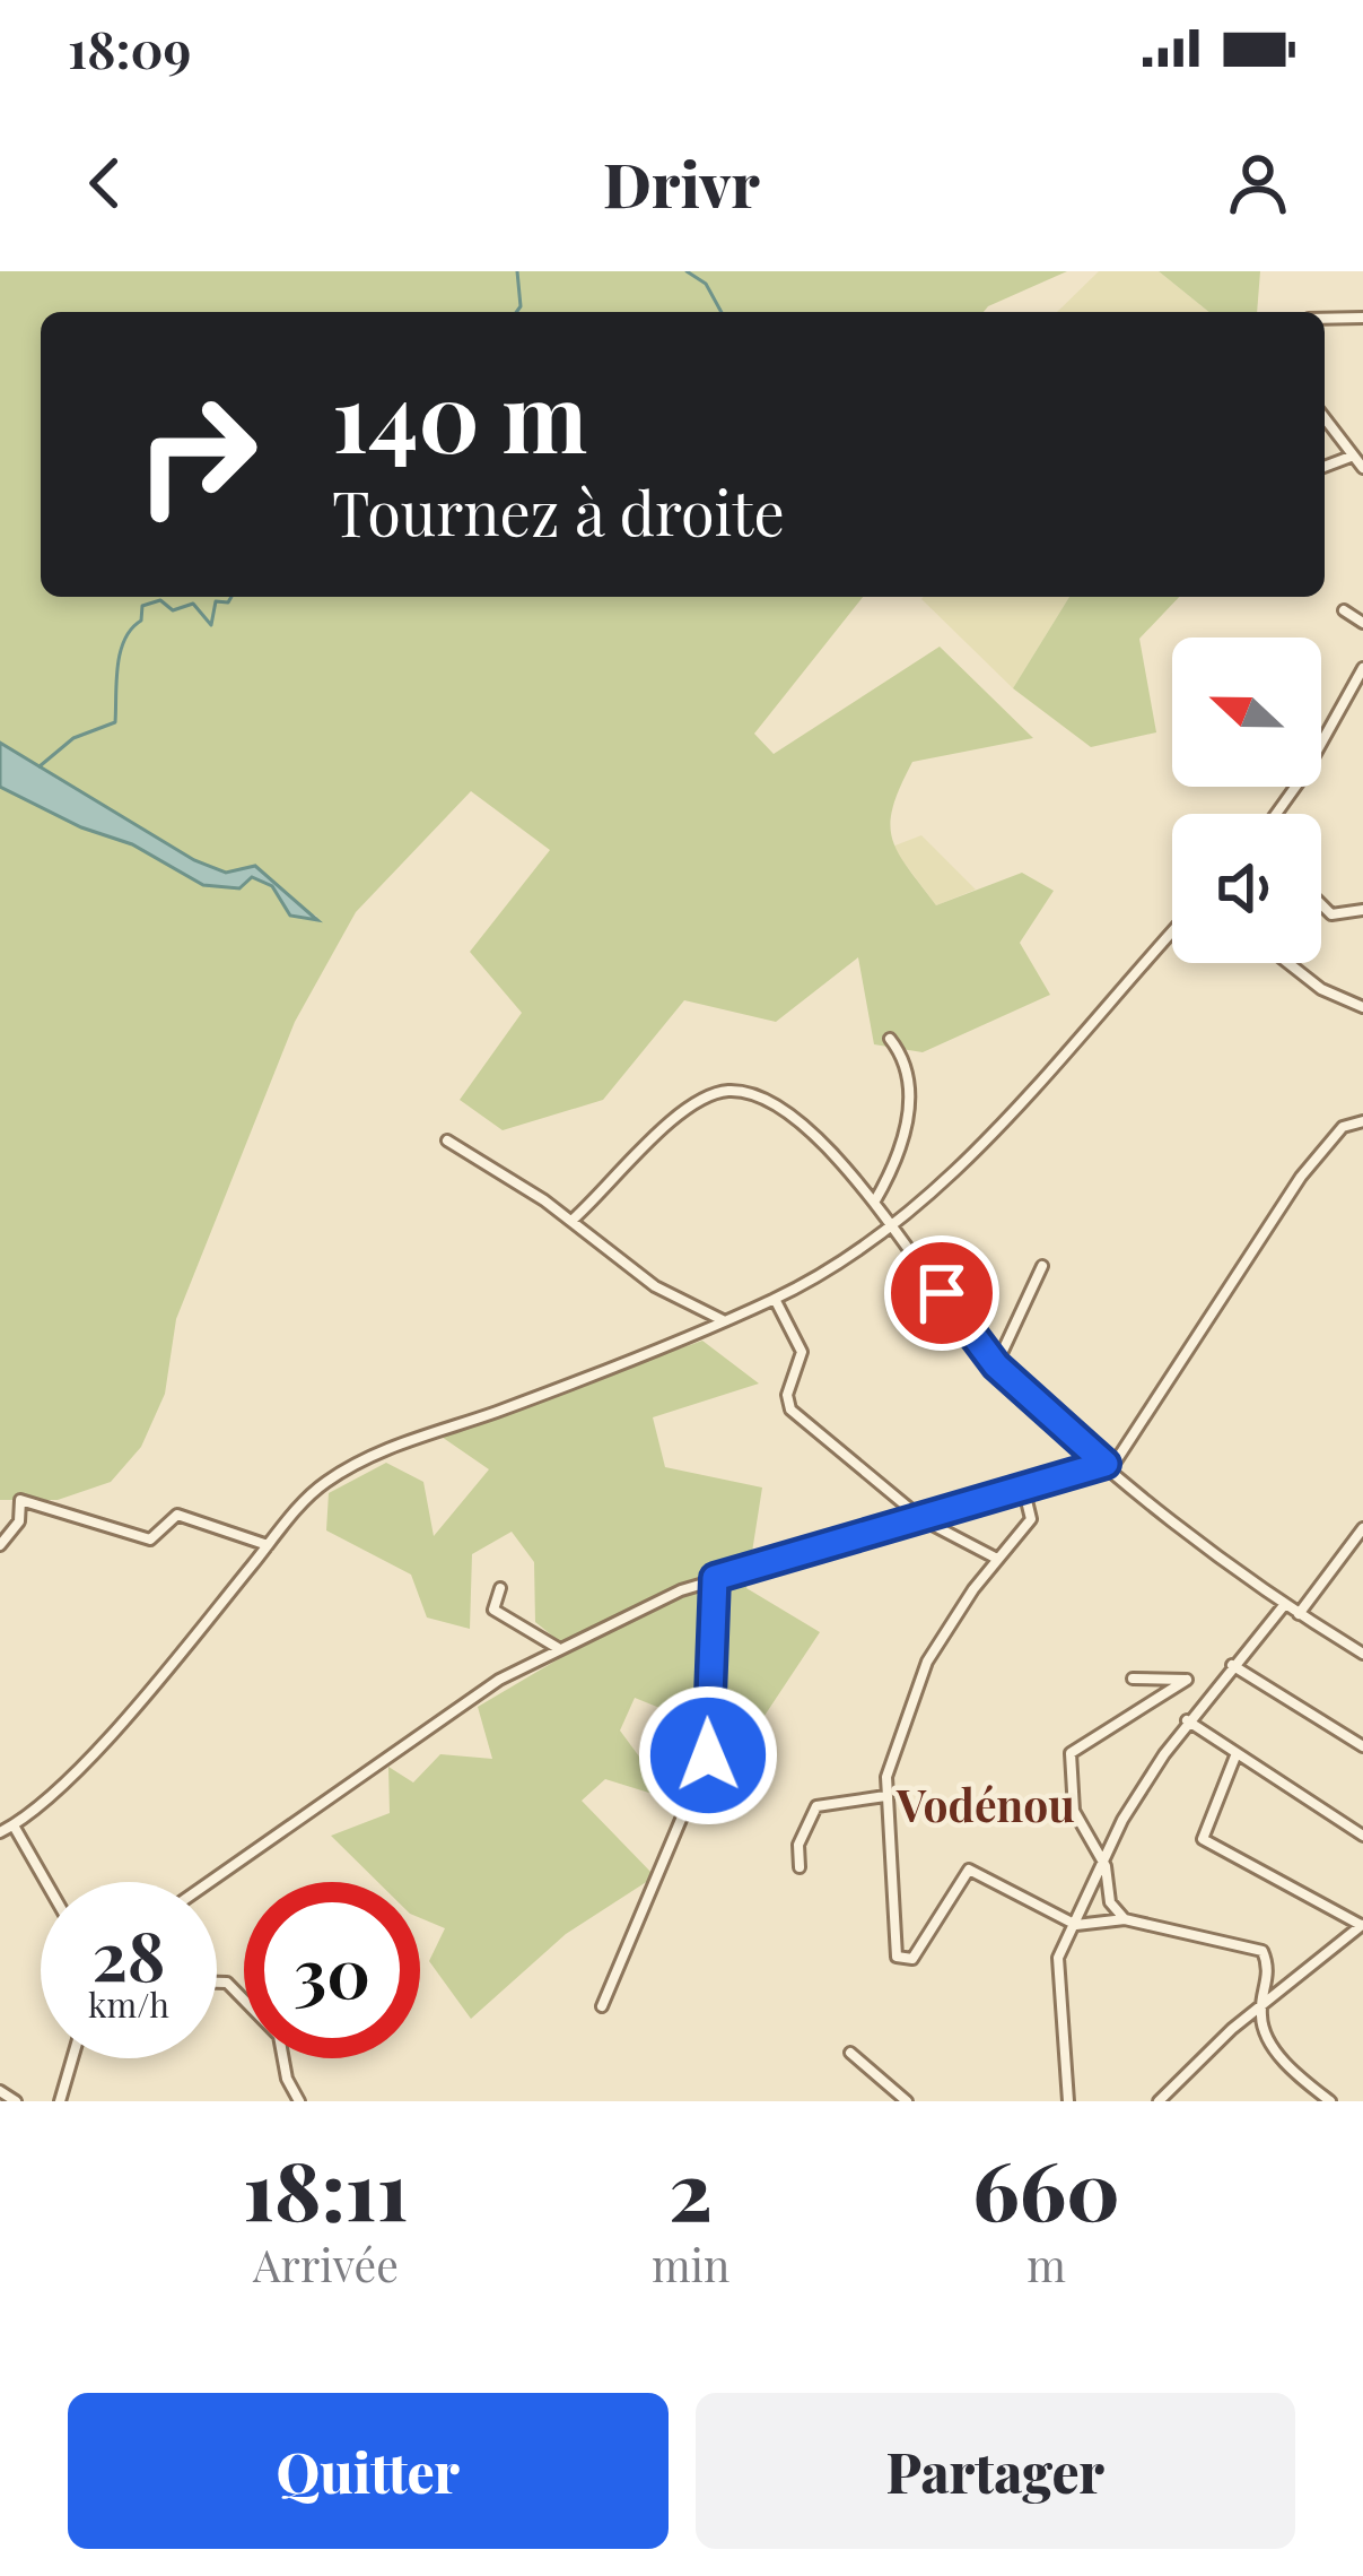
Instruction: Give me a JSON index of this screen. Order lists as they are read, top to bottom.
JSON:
{
  "districts": ["Vodénou"],
  "north": "left",
  "page": {
    "status": "18:09",
    "header": "Drivr",
    "turn": ["140 m", "Tournez à droite"],
    "speed": "28 km/h",
    "limit": "30",
    "eta": [
      "18:11",
      "Arrivée",
      "2",
      "min",
      "660",
      "m"
    ],
    "buttons": ["Quitter", "Partager"]
  }
}
